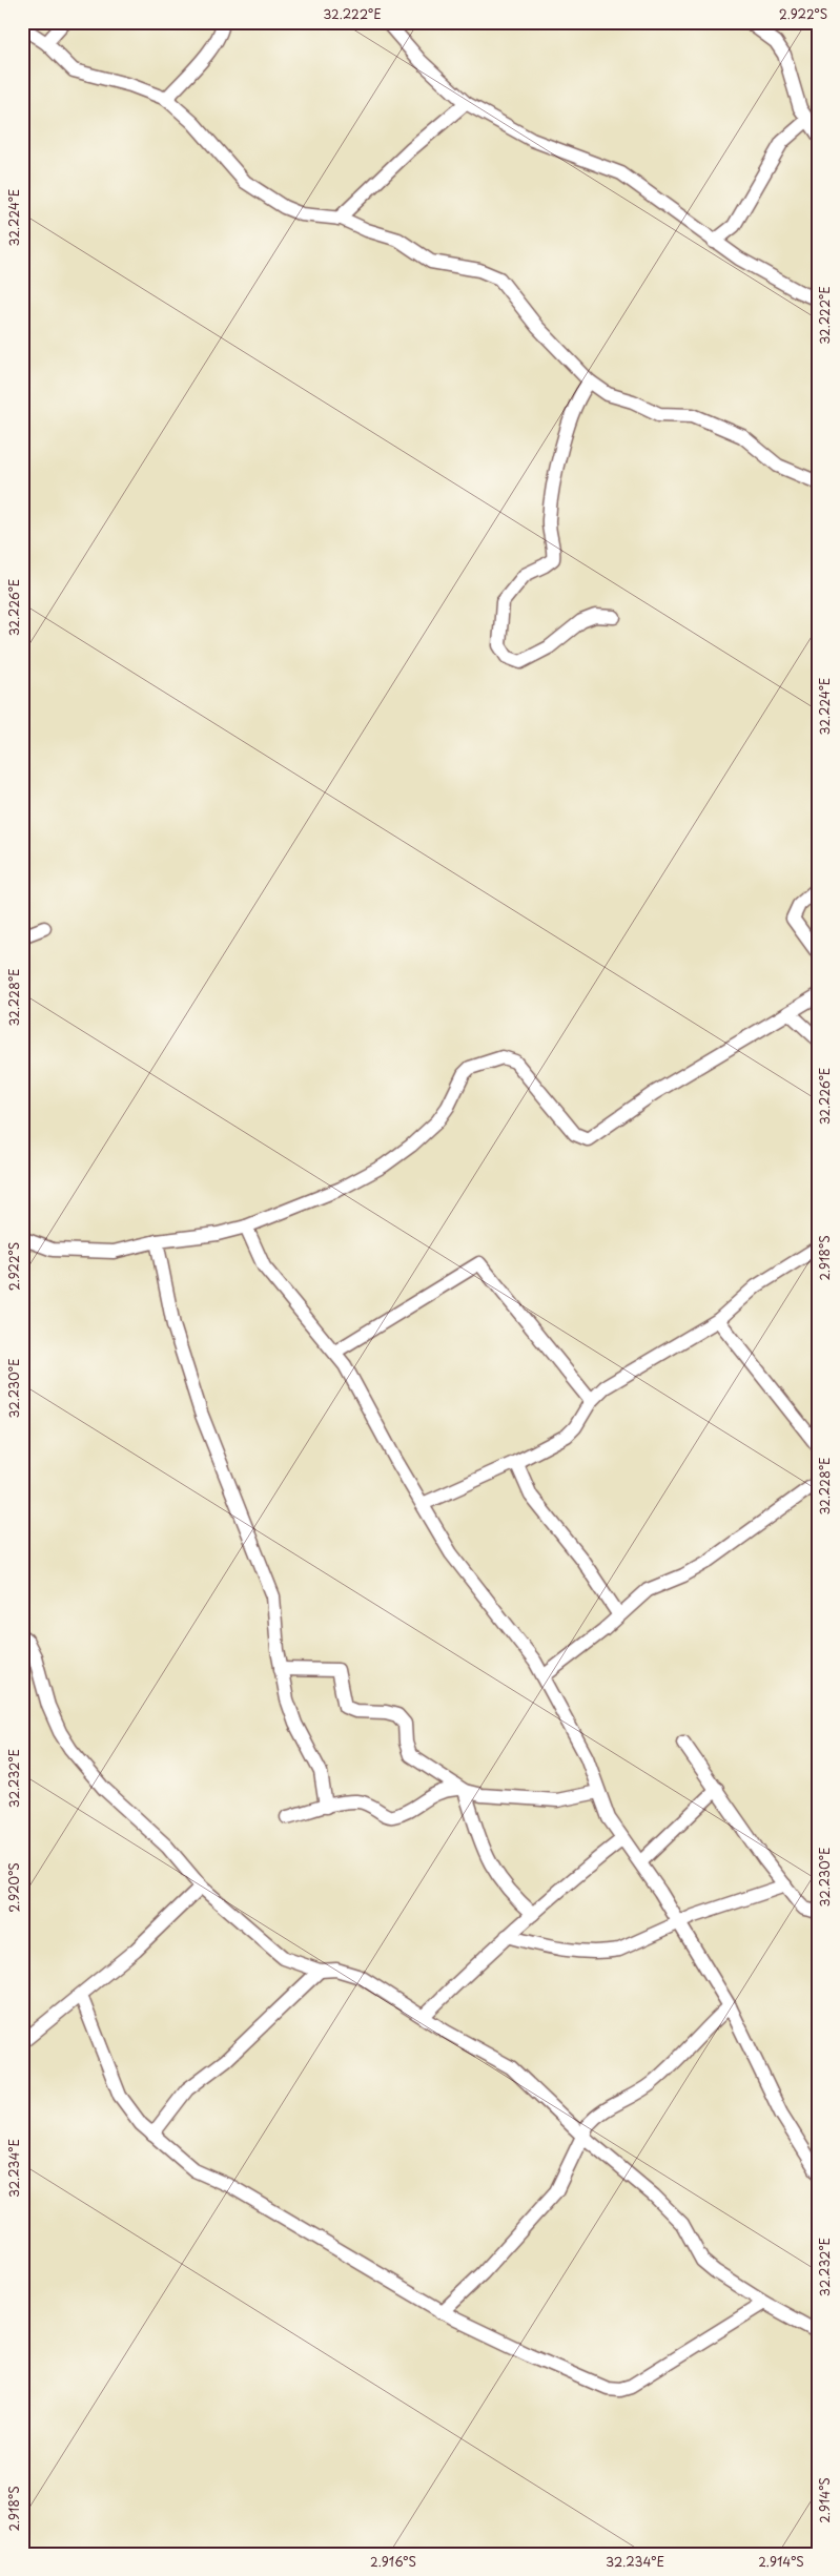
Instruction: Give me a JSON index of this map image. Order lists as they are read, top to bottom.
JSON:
{
  "coordinates": [
    "32.222°E",
    "2.922°S",
    "32.224°E",
    "32.226°E",
    "32.228°E",
    "2.918°S",
    "32.230°E",
    "32.232°E",
    "2.920°S",
    "32.234°E",
    "2.914°S",
    "2.916°S"
  ]
}
